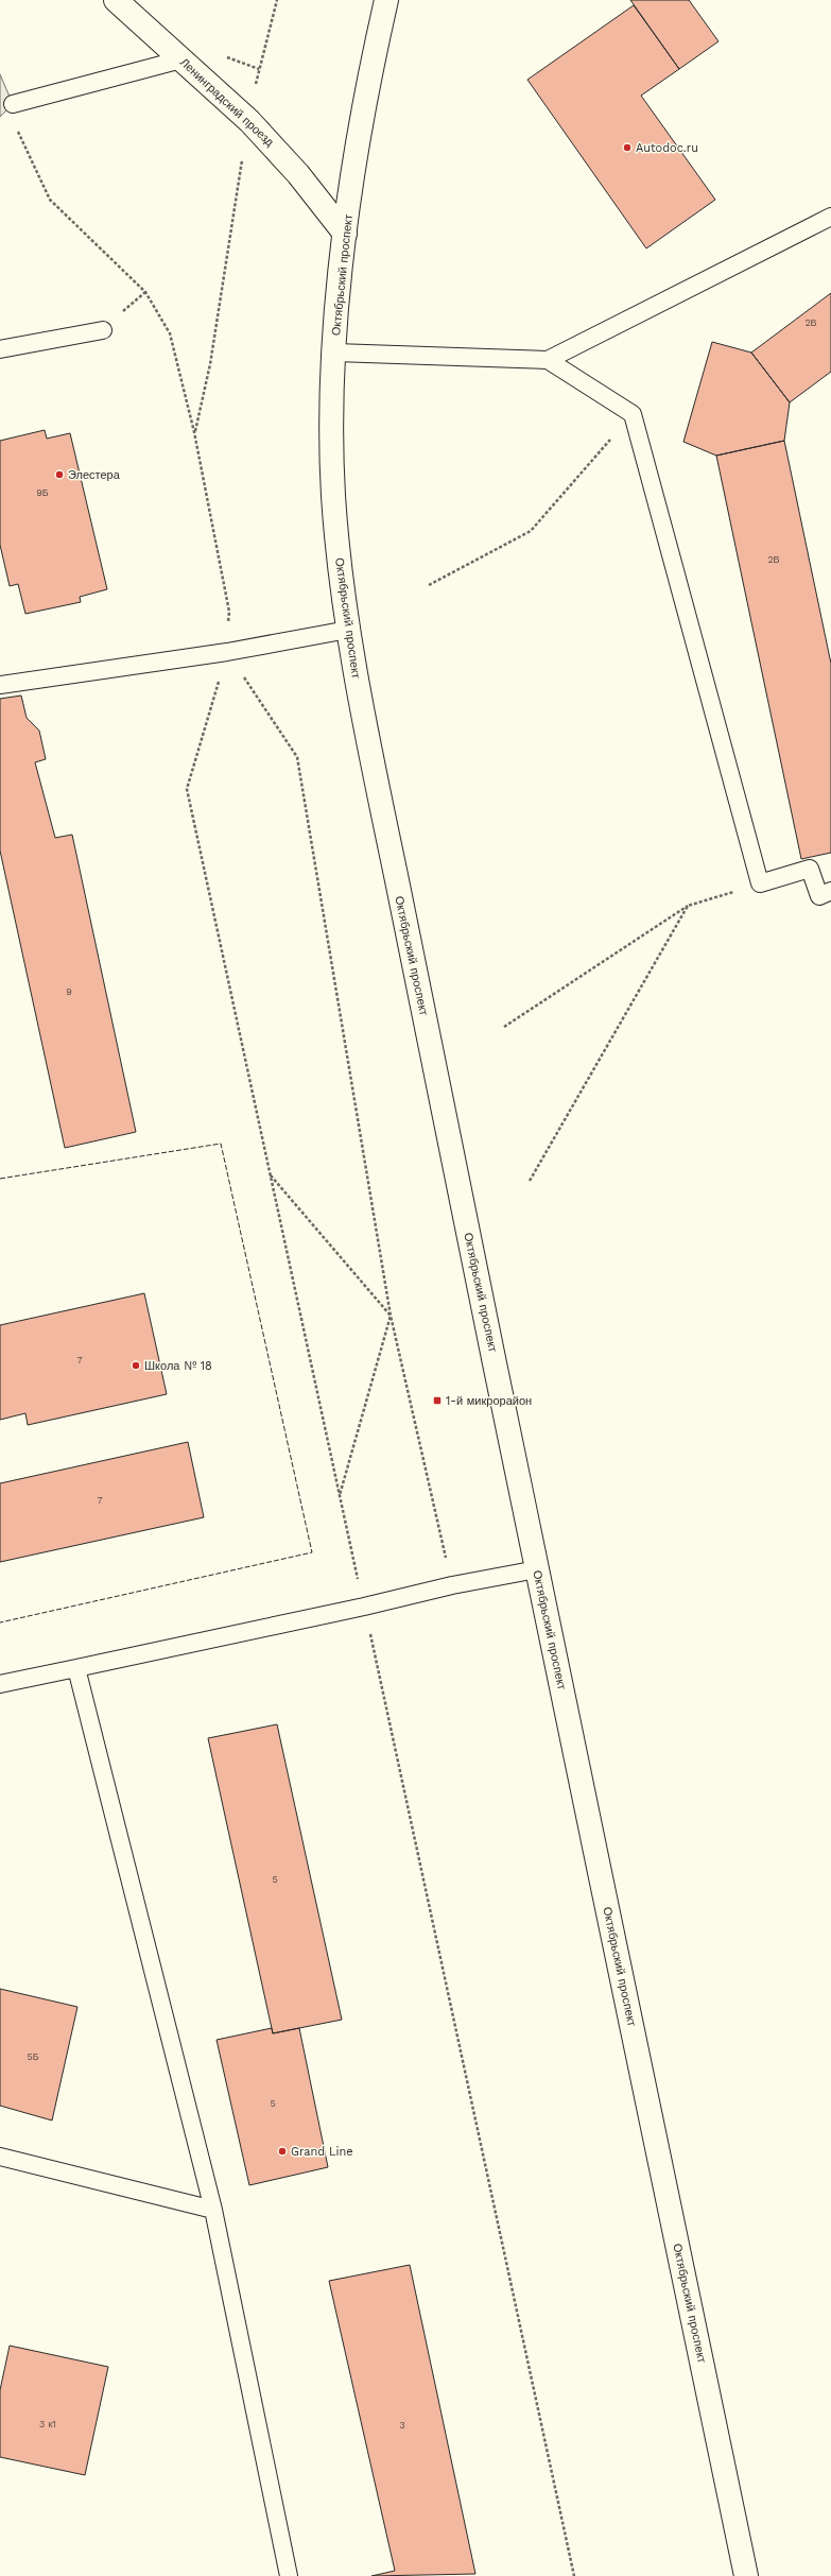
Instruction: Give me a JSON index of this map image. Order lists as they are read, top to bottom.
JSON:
{
  "streets": {
    "main road": ["Ленинградский проезд", "Октябрьский проспект"]
  },
  "crossings": [
    ["Ленинградский проезд", "Октябрьский проспект"]
  ],
  "places": {
    "other": [
      "Autodoc.ru",
      "Элестера",
      "Школа № 18",
      "Grand Line"
    ],
    "transit": ["1-й микрорайон"]
  },
  "house_numbers": [
    "2В",
    "9Б",
    "2В",
    "9",
    "7",
    "7",
    "5",
    "5Б",
    "5",
    "3 к1",
    "3"
  ]
}
